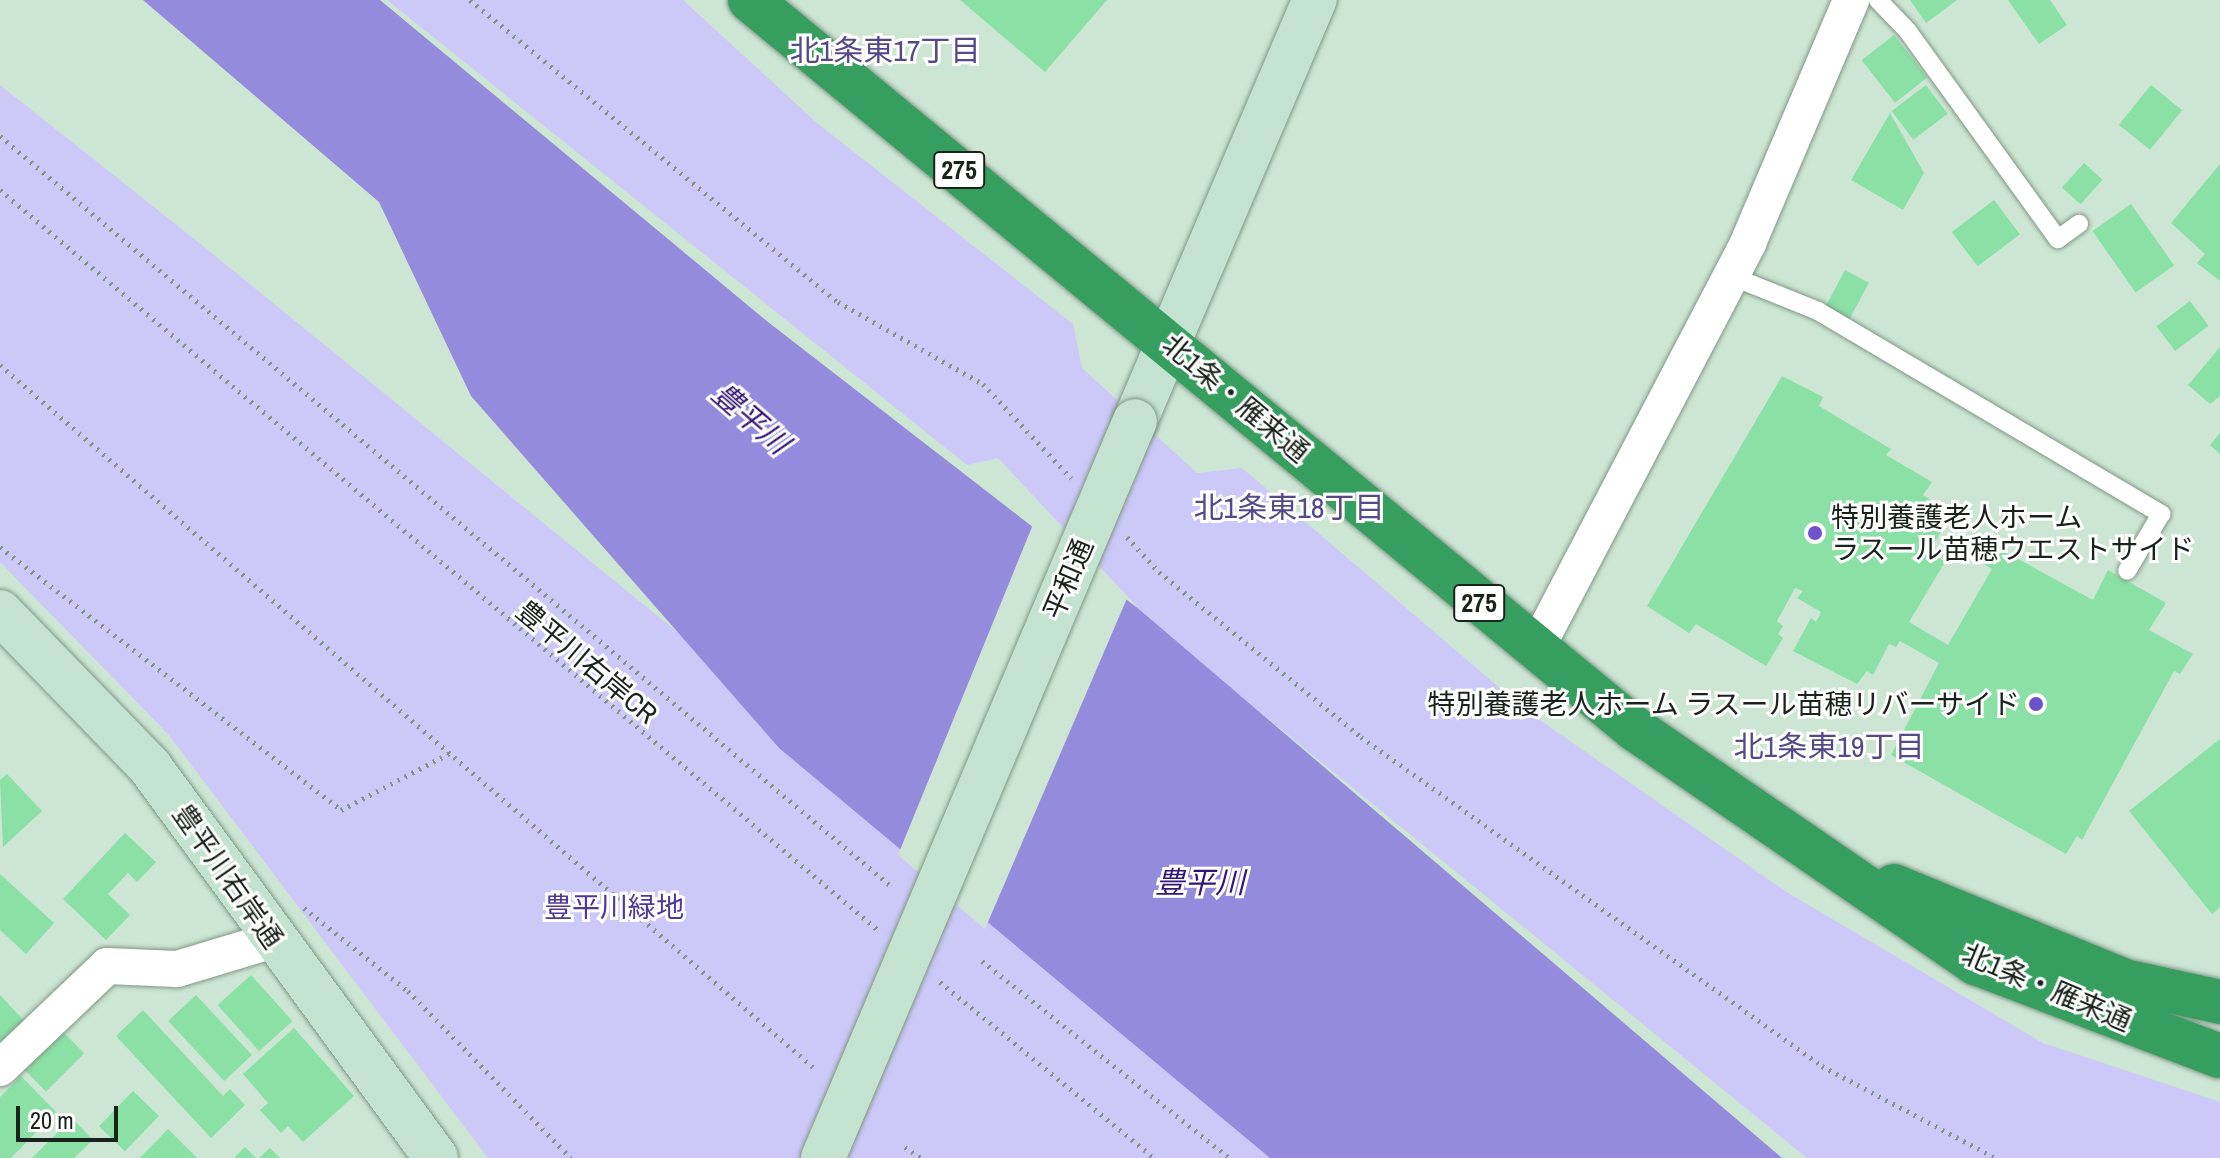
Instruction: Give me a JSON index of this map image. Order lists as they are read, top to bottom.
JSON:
{
  "streets": {
    "highway": ["275", "北1条・雁来通"],
    "street": ["平和通", "豊平川右岸通"],
    "path": ["豊平川右岸CR"]
  },
  "crossings": [
    ["北1条・雁来通", "平和通"]
  ],
  "districts": ["北1条東17丁目", "北1条東18丁目", "北1条東19丁目"],
  "water": ["豊平川"],
  "parks": ["豊平川緑地"],
  "places": ["特別養護老人ホーム ラスール苗穂ウエストサイド", "特別養護老人ホーム ラスール苗穂リバーサイド"],
  "scale_bar": "20 m"
}
